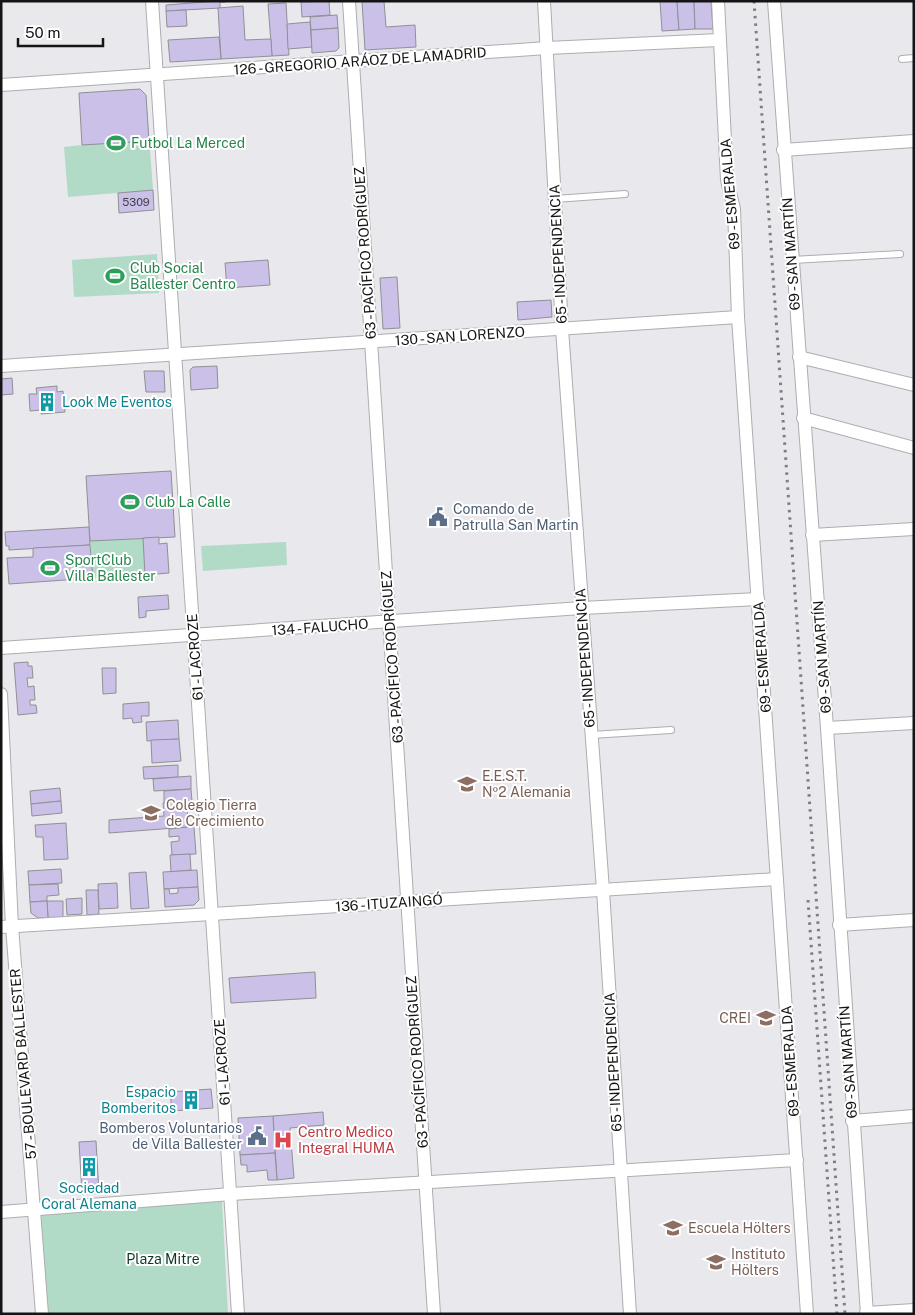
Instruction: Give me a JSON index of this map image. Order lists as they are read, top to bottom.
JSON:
{
  "streets": {
    "street": [
      "126 - GREGORIO ARÁOZ DE LAMADRID",
      "69 - ESMERALDA",
      "63 - PACÍFICO RODRÍGUEZ",
      "65 - INDEPENDENCIA",
      "69 - SAN MARTÍN",
      "130 - SAN LORENZO",
      "134 - FALUCHO",
      "61 - LACROZE",
      "136 - ITUZAINGÓ",
      "57 - BOULEVARD BALLESTER"
    ]
  },
  "crossings": [
    ["126 - GREGORIO ARÁOZ DE LAMADRID", "69 - ESMERALDA"],
    ["126 - GREGORIO ARÁOZ DE LAMADRID", "63 - PACÍFICO RODRÍGUEZ"],
    ["126 - GREGORIO ARÁOZ DE LAMADRID", "65 - INDEPENDENCIA"],
    ["126 - GREGORIO ARÁOZ DE LAMADRID", "61 - LACROZE"],
    ["69 - ESMERALDA", "130 - SAN LORENZO"],
    ["69 - ESMERALDA", "134 - FALUCHO"],
    ["69 - ESMERALDA", "136 - ITUZAINGÓ"],
    ["63 - PACÍFICO RODRÍGUEZ", "130 - SAN LORENZO"],
    ["63 - PACÍFICO RODRÍGUEZ", "134 - FALUCHO"],
    ["63 - PACÍFICO RODRÍGUEZ", "136 - ITUZAINGÓ"],
    ["65 - INDEPENDENCIA", "130 - SAN LORENZO"],
    ["65 - INDEPENDENCIA", "134 - FALUCHO"],
    ["65 - INDEPENDENCIA", "136 - ITUZAINGÓ"],
    ["130 - SAN LORENZO", "61 - LACROZE"],
    ["134 - FALUCHO", "61 - LACROZE"],
    ["61 - LACROZE", "136 - ITUZAINGÓ"],
    ["136 - ITUZAINGÓ", "57 - BOULEVARD BALLESTER"]
  ],
  "parks": ["Plaza Mitre"],
  "places": {
    "sports": [
      "Futbol La Merced",
      "Club Social Ballester Centro",
      "Club La Calle",
      "SportClub Villa Ballester"
    ],
    "building": ["Look Me Eventos", "Espacio Bomberitos", "Sociedad Coral Alemana"],
    "public building": ["Comando de Patrulla San Martin", "Bomberos Voluntarios de Villa Ballester"],
    "school or university": [
      "E.E.S.T. Nº2 Alemania",
      "Colegio Tierra de Crecimiento",
      "CREI",
      "Escuela Hölters",
      "Instituto Hölters"
    ],
    "hospital": ["Centro Medico Integral HUMA"]
  },
  "house_numbers": ["5309"],
  "scale_bar": "50 m"
}
